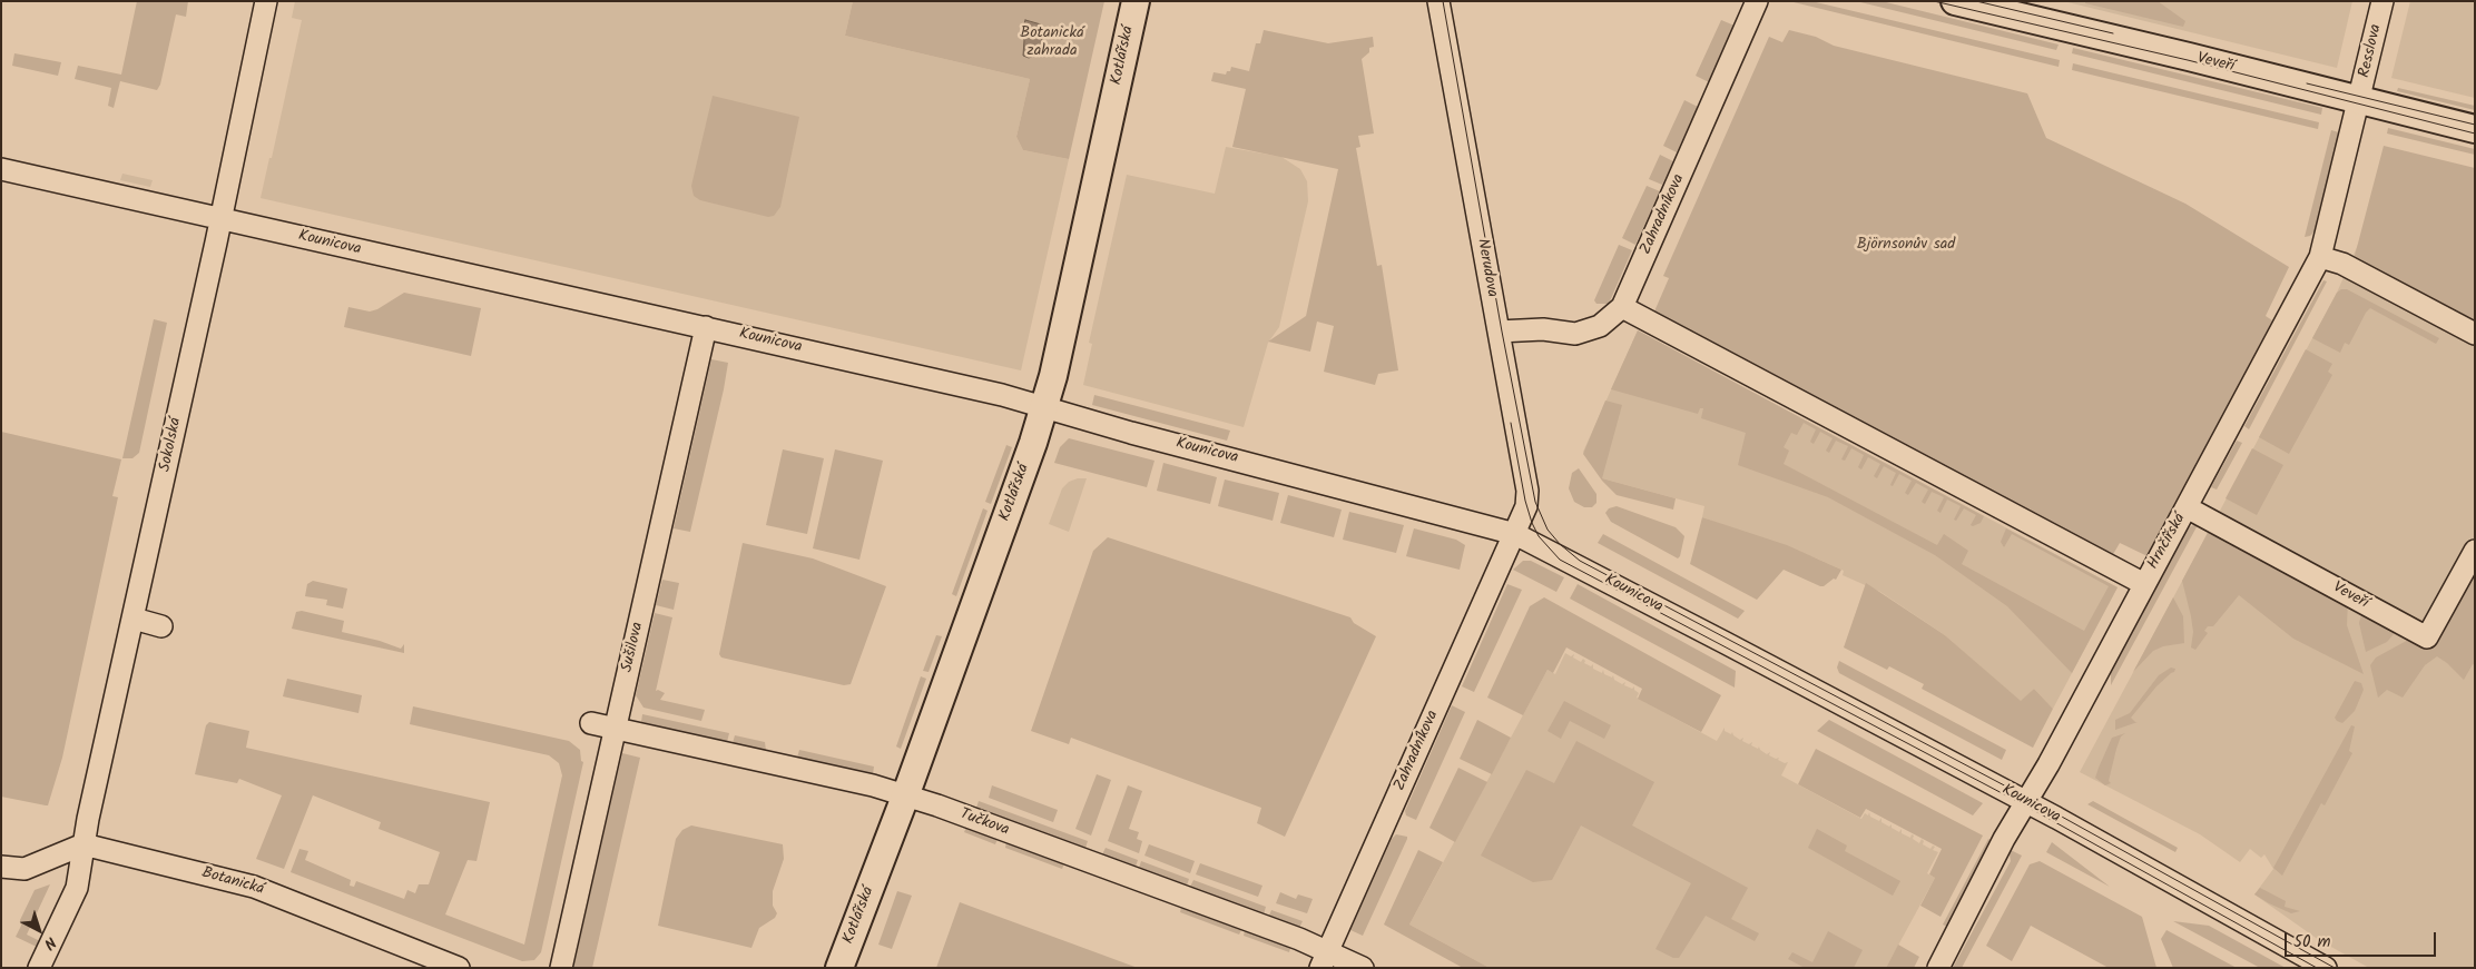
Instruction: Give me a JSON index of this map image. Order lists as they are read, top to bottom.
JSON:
{
  "streets": {
    "main road": ["Kotlářská", "Veveří"],
    "street": [
      "Resslova",
      "Zahradníkova",
      "Kounicova",
      "Nerudova",
      "Sokolská",
      "Hrnčířská",
      "Sušilova",
      "Tučkova",
      "Botanická"
    ]
  },
  "crossings": [
    ["Resslova", "Veveří"],
    ["Resslova", "Hrnčířská"],
    ["Kotlářská", "Kounicova"],
    ["Kotlářská", "Tučkova"],
    ["Veveří", "Hrnčířská"],
    ["Zahradníkova", "Kounicova"],
    ["Zahradníkova", "Nerudova"],
    ["Zahradníkova", "Tučkova"],
    ["Kounicova", "Nerudova"],
    ["Kounicova", "Sokolská"],
    ["Kounicova", "Hrnčířská"],
    ["Kounicova", "Sušilova"],
    ["Sokolská", "Botanická"],
    ["Sušilova", "Tučkova"]
  ],
  "parks": ["Botanická zahrada", "Björnsonův sad"],
  "scale_bar": "50 m",
  "north": "bottom right"
}
